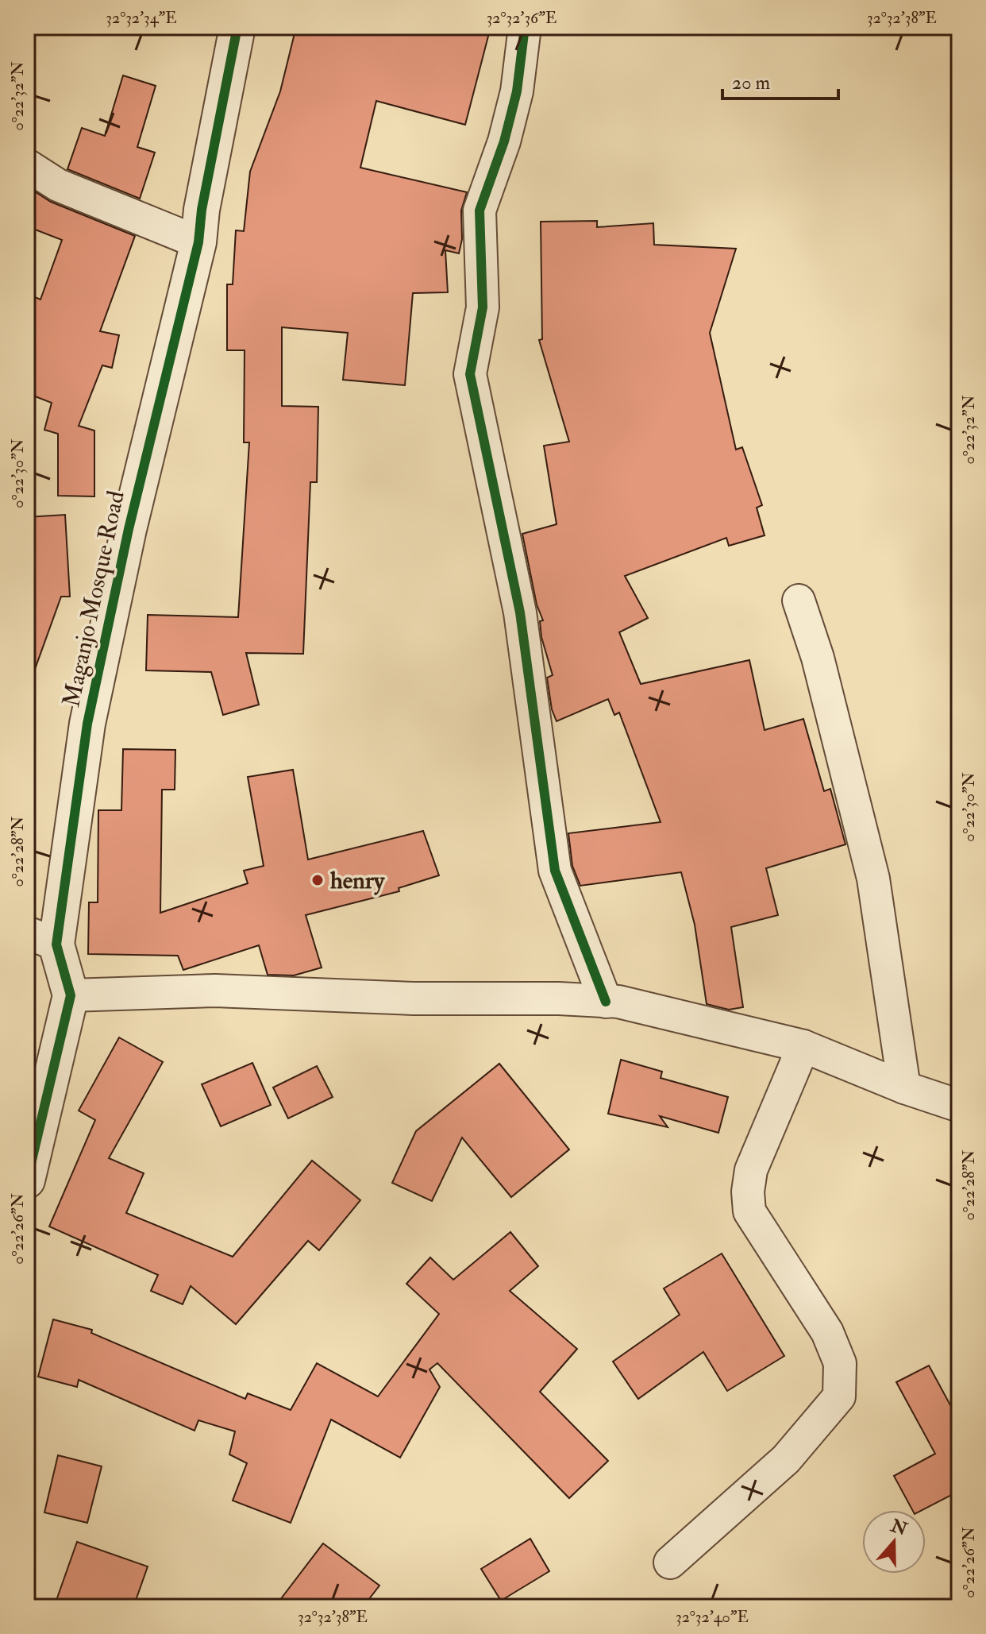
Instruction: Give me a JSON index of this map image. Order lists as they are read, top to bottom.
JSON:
{
  "streets": {
    "street": ["Maganjo Mosque Road"]
  },
  "places": ["henry"],
  "scale_bar": "20 m",
  "north": "top",
  "coordinates": [
    "32°32'34\"E",
    "32°32'36\"E",
    "32°32'38\"E",
    "0°22'32\"N",
    "0°22'30\"N",
    "0°22'28\"N",
    "0°22'26\"N",
    "32°32'40\"E"
  ]
}
